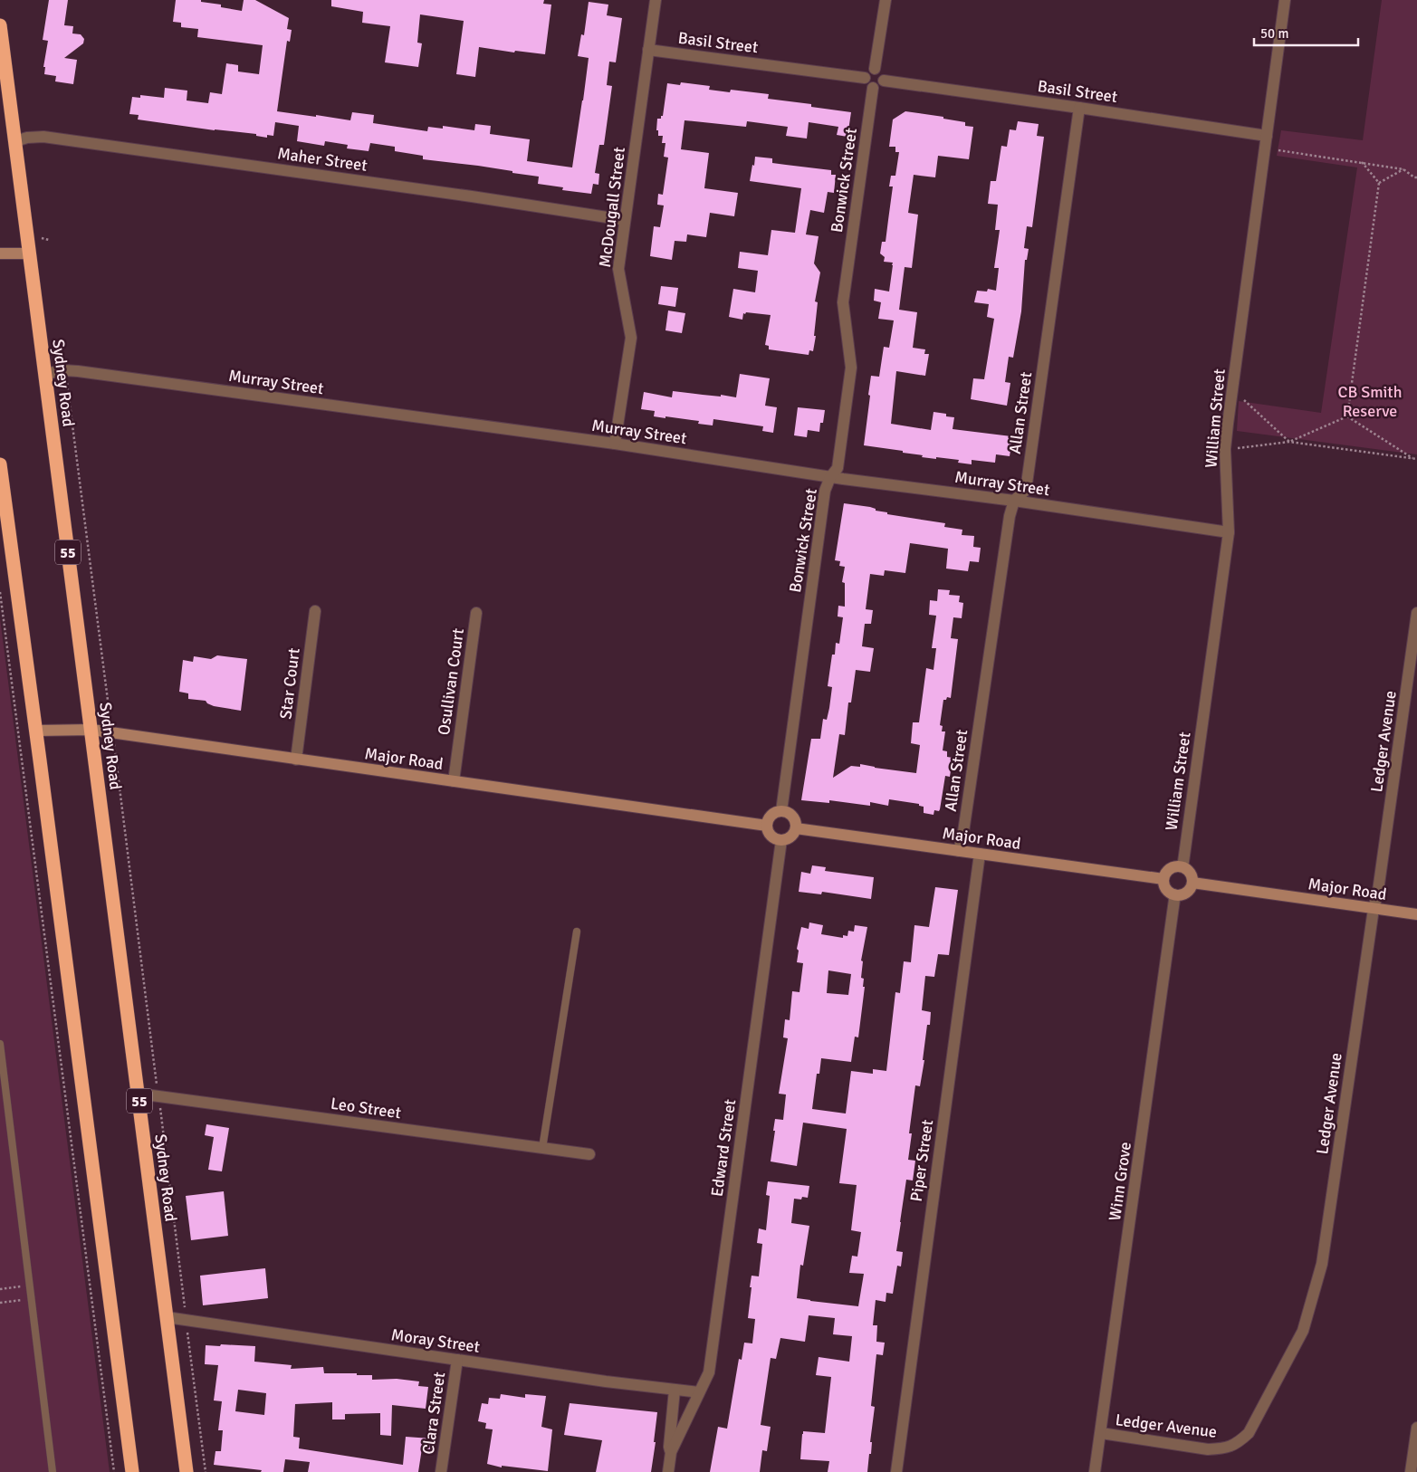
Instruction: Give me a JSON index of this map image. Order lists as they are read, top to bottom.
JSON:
{
  "streets": {
    "highway": ["Sydney Road", "55"],
    "street": [
      "Basil Street",
      "Maher Street",
      "Bonwick Street",
      "McDougall Street",
      "Murray Street",
      "Allan Street",
      "William Street",
      "Osullivan Court",
      "Star Court",
      "Ledger Avenue",
      "Major Road",
      "Leo Street",
      "Edward Street",
      "Piper Street",
      "Winn Grove",
      "Moray Street",
      "Clara Street"
    ]
  },
  "crossings": [
    ["Basil Street", "Bonwick Street"],
    ["Basil Street", "McDougall Street"],
    ["Basil Street", "Allan Street"],
    ["Basil Street", "William Street"],
    ["Maher Street", "McDougall Street"],
    ["Maher Street", "Sydney Road"],
    ["Bonwick Street", "Murray Street"],
    ["Bonwick Street", "Major Road"],
    ["Bonwick Street", "Edward Street"],
    ["McDougall Street", "Murray Street"],
    ["Murray Street", "Sydney Road"],
    ["Murray Street", "Allan Street"],
    ["Murray Street", "William Street"],
    ["Sydney Road", "Major Road"],
    ["Sydney Road", "Leo Street"],
    ["Sydney Road", "Moray Street"],
    ["Allan Street", "Major Road"],
    ["William Street", "Major Road"],
    ["William Street", "Winn Grove"],
    ["Osullivan Court", "Major Road"],
    ["Star Court", "Major Road"],
    ["Ledger Avenue", "Major Road"],
    ["Ledger Avenue", "Winn Grove"],
    ["Major Road", "Edward Street"],
    ["Major Road", "Piper Street"],
    ["Major Road", "Winn Grove"],
    ["Edward Street", "Moray Street"],
    ["Moray Street", "Clara Street"]
  ],
  "parks": ["CB Smith Reserve"],
  "scale_bar": "50 m"
}
